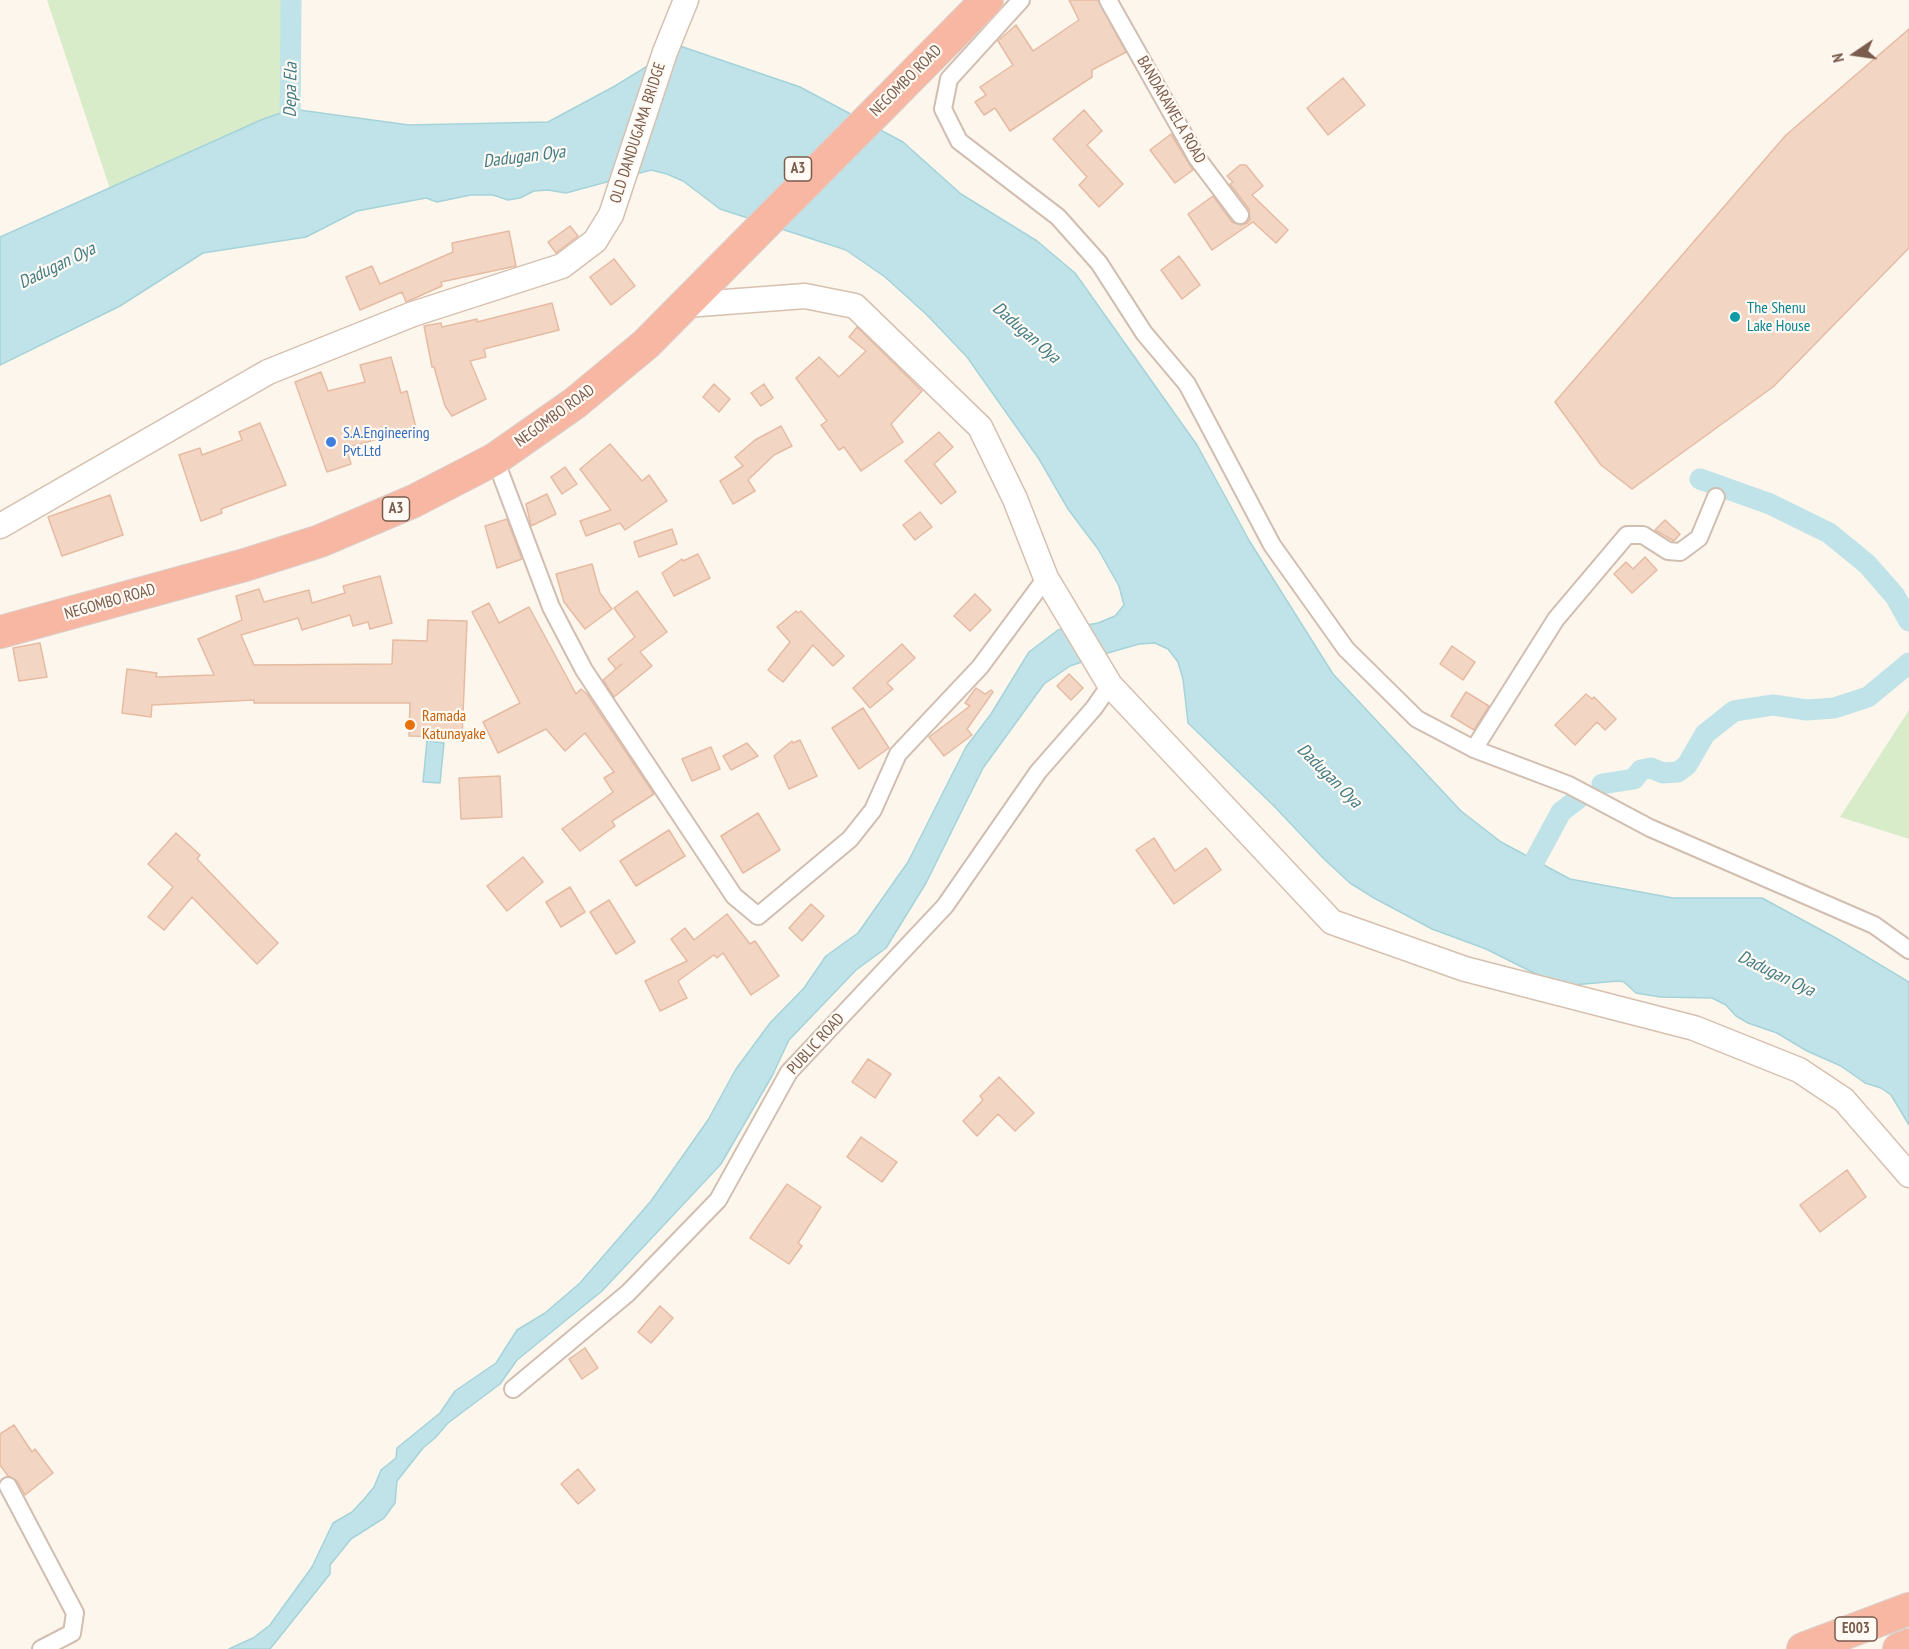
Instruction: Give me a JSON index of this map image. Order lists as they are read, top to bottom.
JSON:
{
  "streets": {
    "highway": ["NEGOMBO ROAD", "A3", "E003"],
    "street": ["BANDARAWELA ROAD", "OLD DANDUGAMA BRIDGE", "PUBLIC ROAD"]
  },
  "water": ["Depa Ela", "Dadugan Oya"],
  "places": ["The Shenu Lake House", "S.A.Engineering Pvt.Ltd", "Ramada Katunayake"],
  "north": "left"
}
